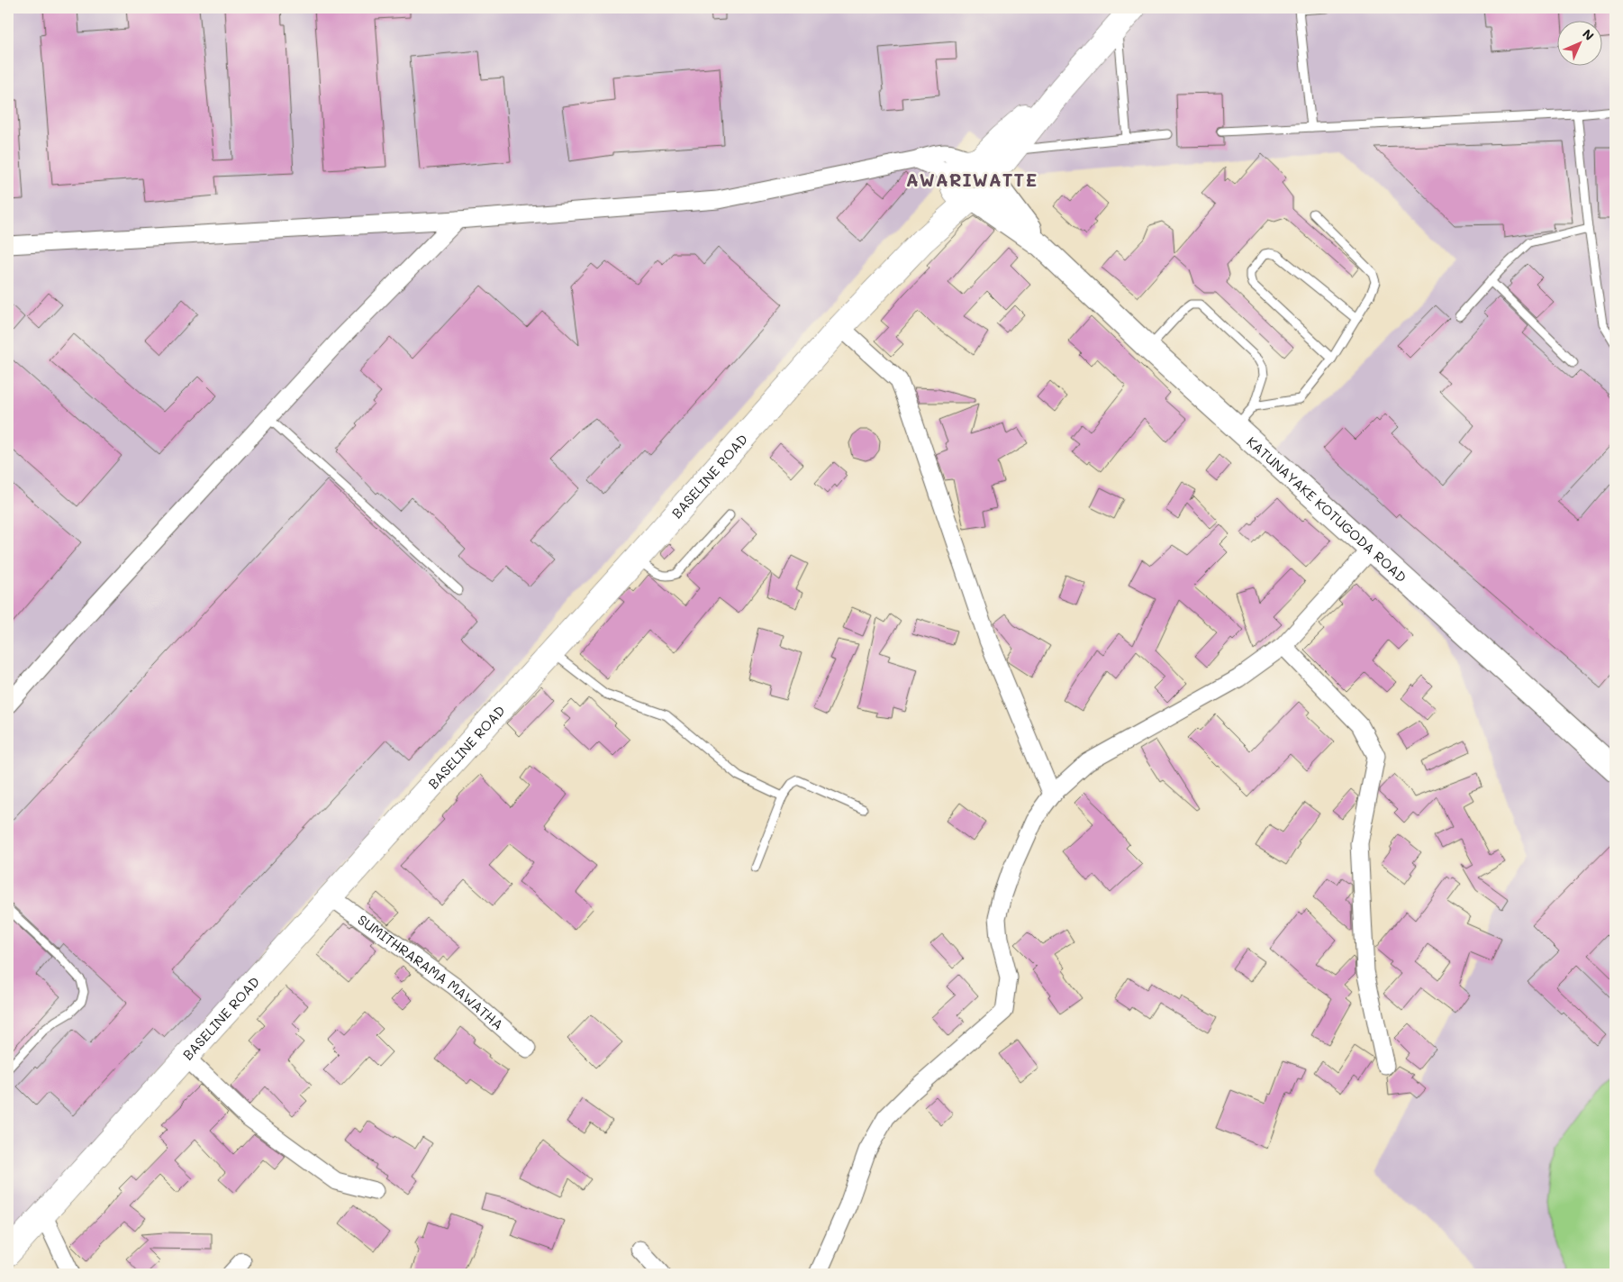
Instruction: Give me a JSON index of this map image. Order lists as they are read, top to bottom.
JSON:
{
  "streets": {
    "main road": ["BASELINE ROAD", "KATUNAYAKE KOTUGODA ROAD"],
    "street": ["SUMITHRARAMA MAWATHA"]
  },
  "crossings": [
    ["BASELINE ROAD", "KATUNAYAKE KOTUGODA ROAD"],
    ["BASELINE ROAD", "SUMITHRARAMA MAWATHA"]
  ],
  "districts": ["AWARIWATTE"],
  "north": "top right"
}
